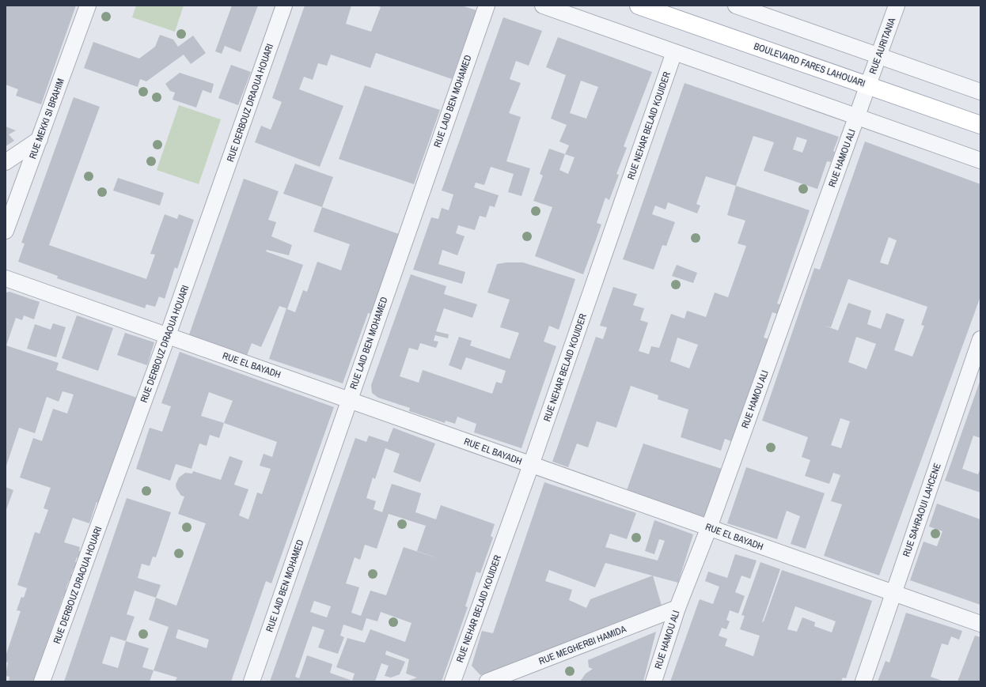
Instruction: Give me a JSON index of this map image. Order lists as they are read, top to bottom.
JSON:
{
  "streets": {
    "main road": ["BOULEVARD FARES LAHOUARI"],
    "street": [
      "RUE AURITANIA",
      "RUE LAID BEN MOHAMED",
      "RUE DERBOUZ DRAOUA HOUARI",
      "RUE MEKKI SI BRAHIM",
      "RUE NEHAR BELAID KOUIDER",
      "RUE HAMOU ALI",
      "RUE EL BAYADH",
      "RUE SAHRAOUI LAHCENE",
      "RUE MEGHERBI HAMIDA"
    ]
  },
  "crossings": [
    ["RUE AURITANIA", "BOULEVARD FARES LAHOUARI"],
    ["RUE AURITANIA", "RUE HAMOU ALI"],
    ["RUE LAID BEN MOHAMED", "RUE EL BAYADH"],
    ["RUE DERBOUZ DRAOUA HOUARI", "RUE EL BAYADH"],
    ["RUE NEHAR BELAID KOUIDER", "RUE EL BAYADH"],
    ["RUE HAMOU ALI", "RUE EL BAYADH"],
    ["RUE HAMOU ALI", "RUE MEGHERBI HAMIDA"],
    ["RUE EL BAYADH", "RUE SAHRAOUI LAHCENE"]
  ]
}
